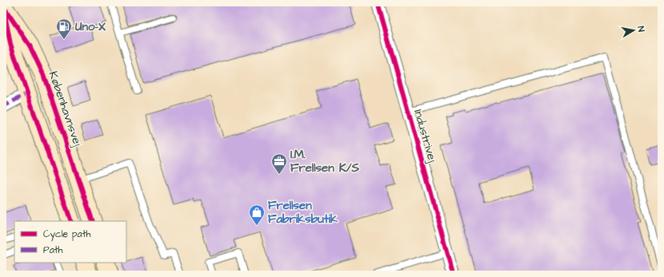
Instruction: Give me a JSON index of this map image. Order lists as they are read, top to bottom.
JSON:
{
  "streets": {
    "street": ["Københavnsvej", "Industrivej"]
  },
  "places": {
    "fuel station": ["Uno-X"],
    "office": ["I.M. Frellsen K/S"],
    "shop": ["Frellsen Fabriksbutik"]
  },
  "legend": ["Cycle path", "Path"],
  "north": "right"
}
